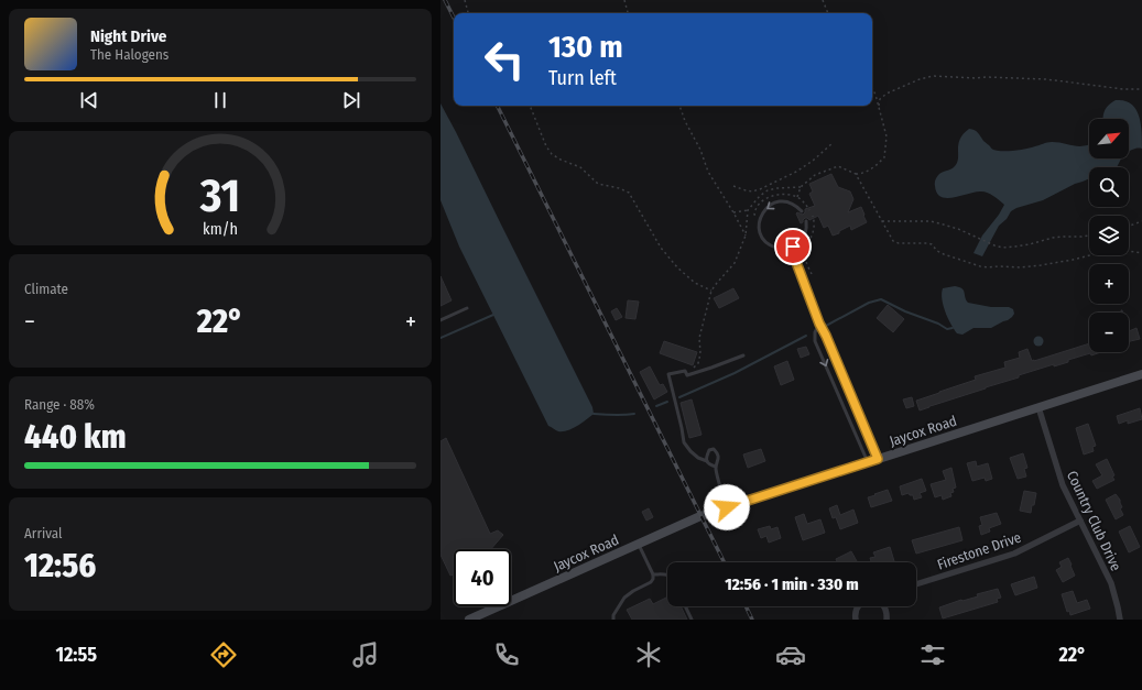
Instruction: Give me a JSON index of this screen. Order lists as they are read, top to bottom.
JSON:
{
  "streets": {
    "street": ["Jaycox Road", "Country Club Drive", "Firestone Drive"]
  },
  "crossings": [
    ["Jaycox Road", "Country Club Drive"],
    ["Country Club Drive", "Firestone Drive"]
  ],
  "north": "top right",
  "page": {
    "turn": ["130 m", "Turn left"],
    "song": ["Night Drive", "The Halogens"],
    "map_buttons": ["+", "−"],
    "tile": [
      "Climate",
      ["Range · 88%", "440 km"],
      ["Arrival", "12:56"]
    ],
    "heat": ["−", "22°", "+"],
    "limit": "40",
    "trip": "12:56 · 1 min · 330 m",
    "tabs": ["12:55", "22°"],
    "gauge": ["31", "km/h"]
  }
}
